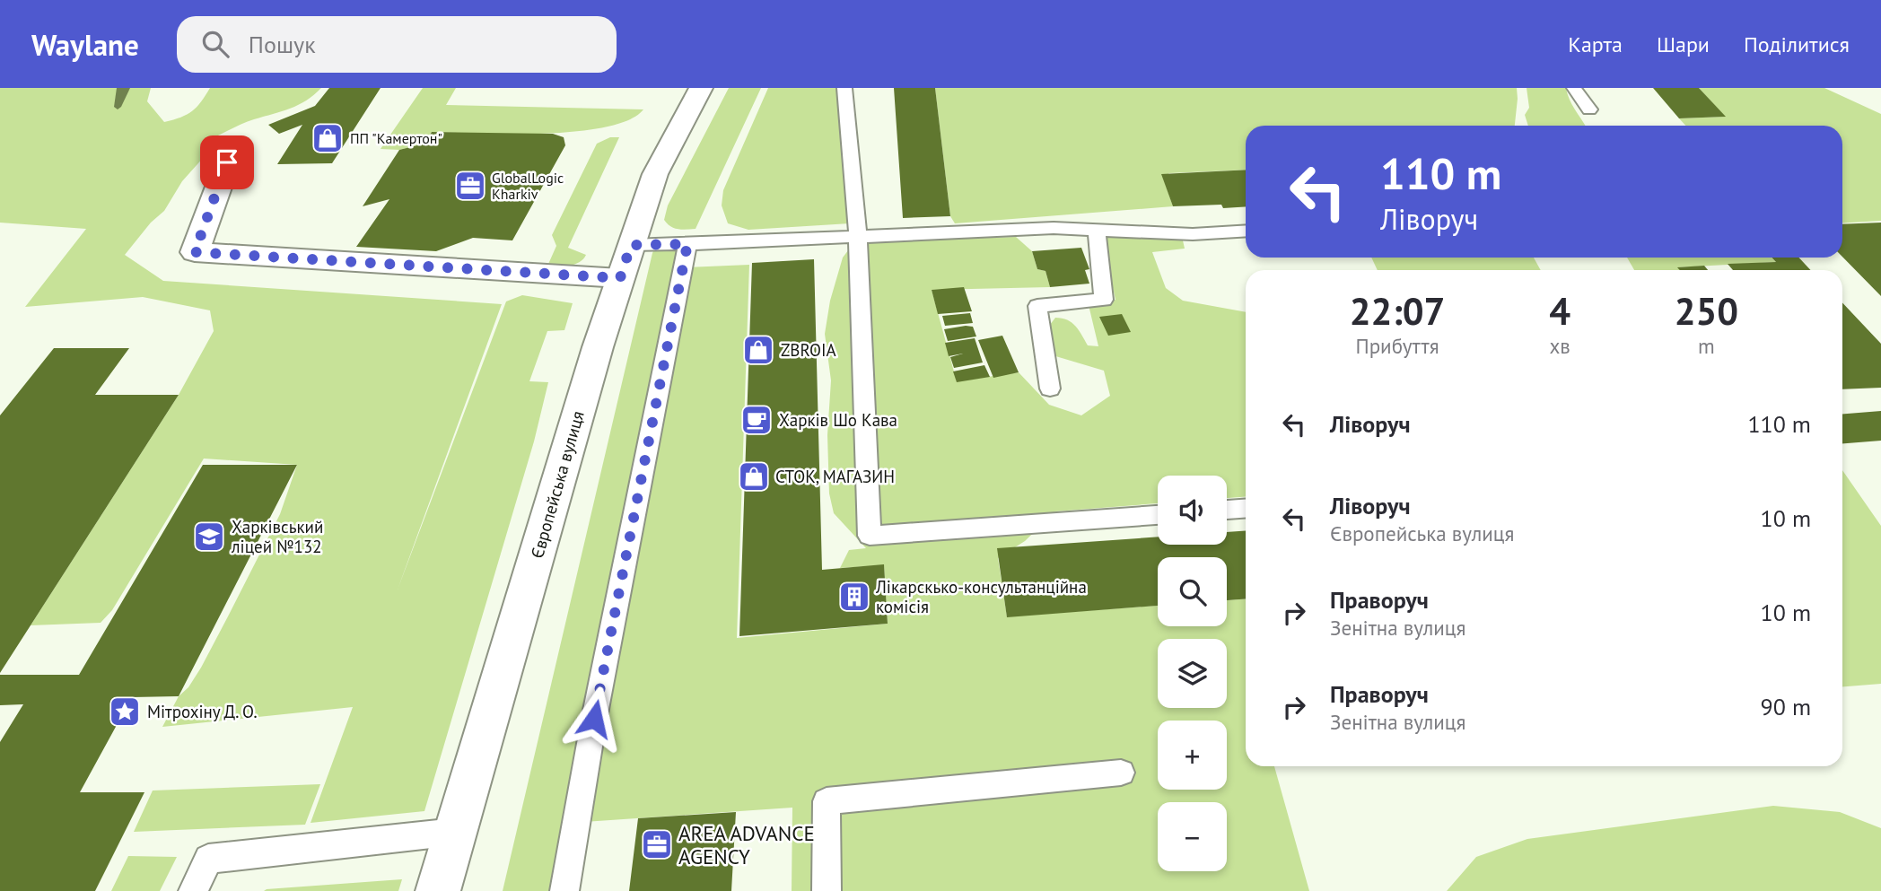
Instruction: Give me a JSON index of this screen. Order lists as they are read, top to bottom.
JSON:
{
  "streets": {
    "main road": ["Європейська вулиця"]
  },
  "places": {
    "shop": ["ПП \"Камертон\"", "ZBROIA", "СТОК, МАГАЗИН"],
    "office": ["GlobalLogic Kharkiv", "AREA ADVANCE AGENCY"],
    "cafe": ["Харків Шо Кава"],
    "school or university": ["Харківський ліцей №132"],
    "building": ["Лікарскько-консультанційна комісія"],
    "place": ["Мітрохіну Д. О."]
  },
  "page": {
    "header": "Waylane",
    "search": "Пошук",
    "nav": ["Карта", "Шари", "Поділитися"],
    "turn": ["110 m", "Ліворуч"],
    "eta": [
      "22:07",
      "Прибуття",
      "4",
      "хв",
      "250",
      "m"
    ],
    "list": [
      {
        "name": "Ліворуч",
        "value": "110 m"
      },
      {
        "name": "Ліворуч",
        "note": "Європейська вулиця",
        "value": "10 m"
      },
      {
        "name": "Праворуч",
        "note": "Зенітна вулиця",
        "value": "10 m"
      },
      {
        "name": "Праворуч",
        "note": "Зенітна вулиця",
        "value": "90 m"
      }
    ],
    "map_buttons": ["+", "−"]
  }
}
